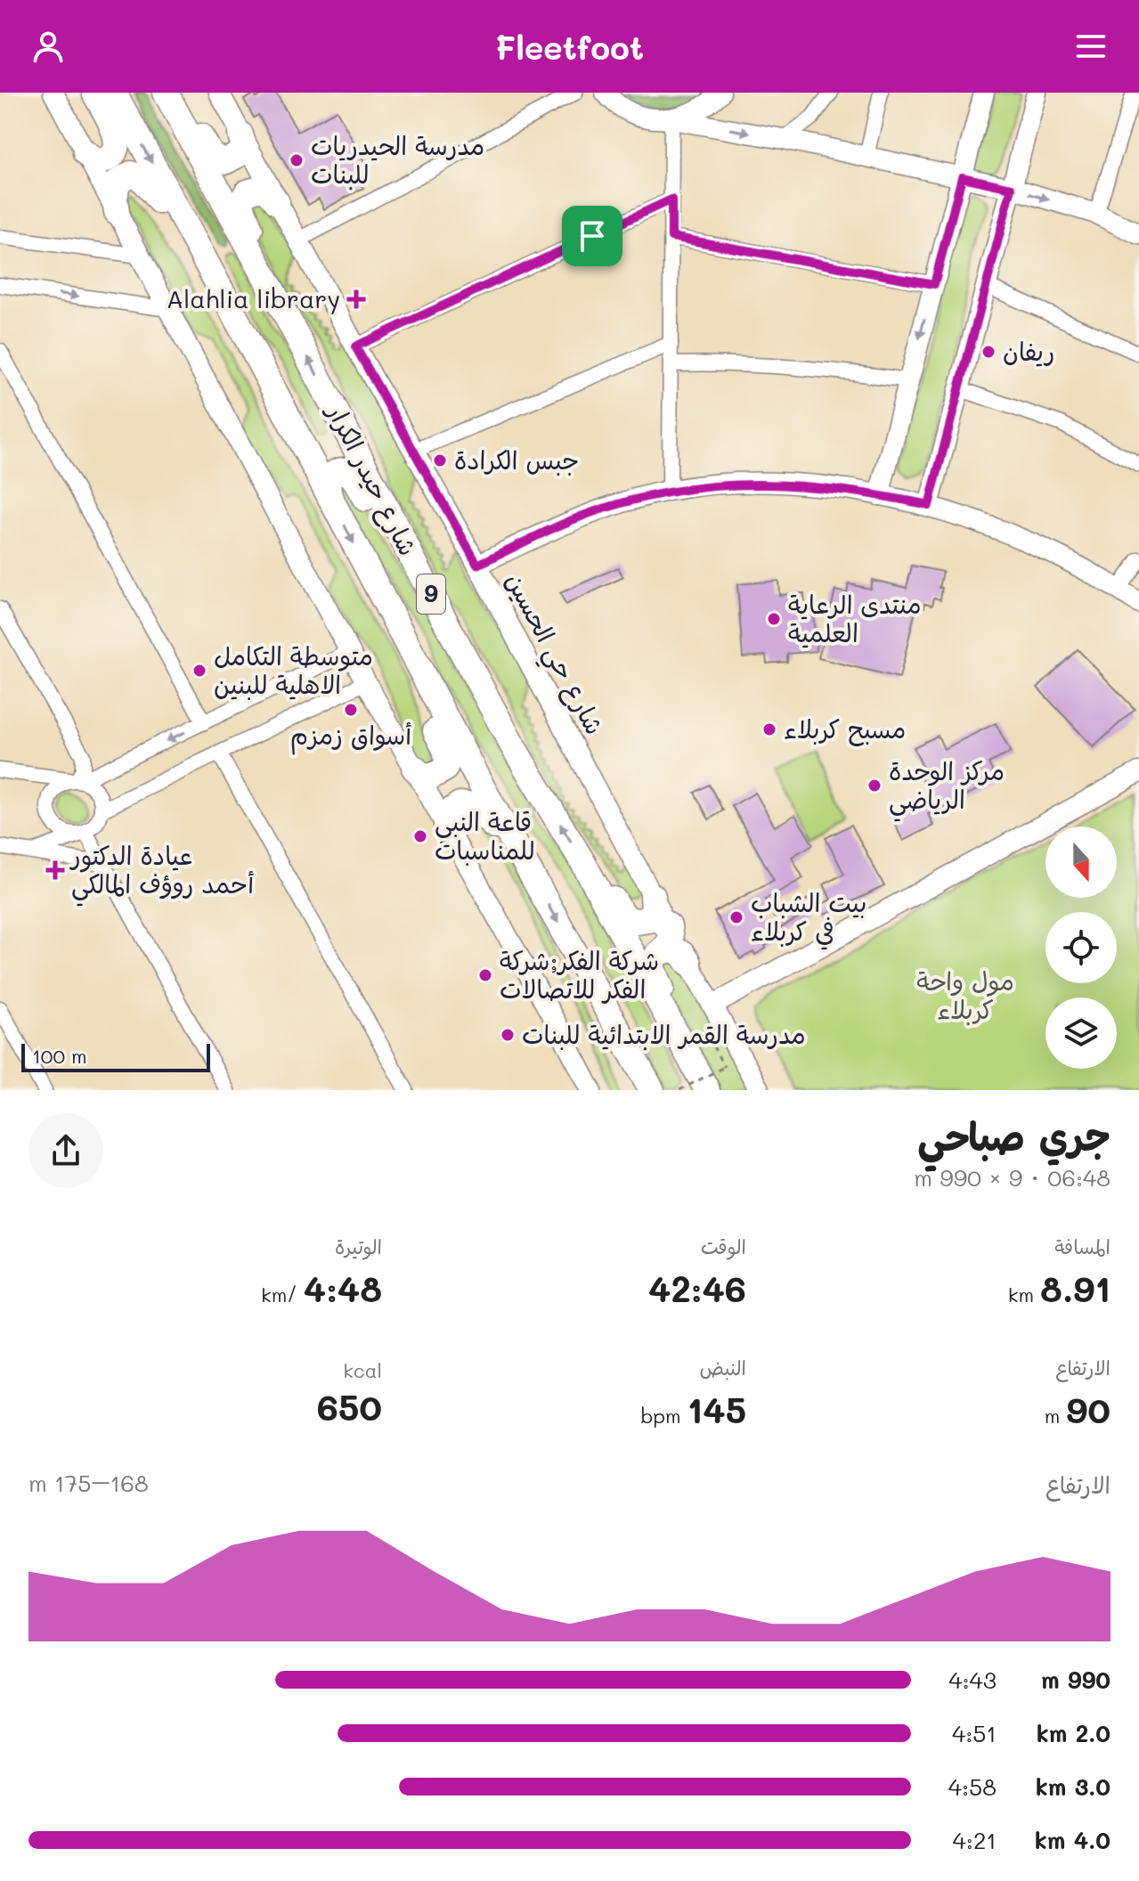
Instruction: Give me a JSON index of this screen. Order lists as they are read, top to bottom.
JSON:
{
  "streets": {
    "highway": ["شارع حيدر الكرار", "9"],
    "street": ["شارع حي الحسين"]
  },
  "parks": ["مول واحة كربلاء"],
  "places": {
    "other": [
      "مدرسة الحيدريات للبنات",
      "ريفان",
      "جبس الكرادة",
      "منتدى الرعاية العلمية",
      "متوسطة التكامل الاهلية للبنين",
      "أسواق زمزم",
      "مسبح كربلاء",
      "مركز الوحدة الرياضي",
      "قاعة النبي للمناسبات",
      "بيت الشباب في كربلاء",
      "شركة الفكر;شركة الفكر للاتصالات",
      "مدرسة القمر الابتدائية للبنات"
    ],
    "health": ["Alahlia library", "عيادة الدكتور أحمد روؤف المالكي"]
  },
  "scale_bar": "100 m",
  "north": "bottom",
  "page": {
    "header": "Fleetfoot",
    "scale": "100 m",
    "heading": ["جري صباحي", "06:48 · 9 × 990 m"],
    "stats": [
      ["المسافة", "8.91 km"],
      ["الوقت", "42:46"],
      ["الوتيرة", "4:48 /km"],
      ["الارتفاع", "90 m"],
      ["النبض", "145 bpm"],
      ["kcal", "650"]
    ],
    "chart": ["الارتفاع", "168–175 m"],
    "list": [
      {
        "name": "990 m",
        "note": "4:43"
      },
      {
        "name": "2.0 km",
        "note": "4:51"
      },
      {
        "name": "3.0 km",
        "note": "4:58"
      },
      {
        "name": "4.0 km",
        "note": "4:21"
      }
    ]
  }
}
